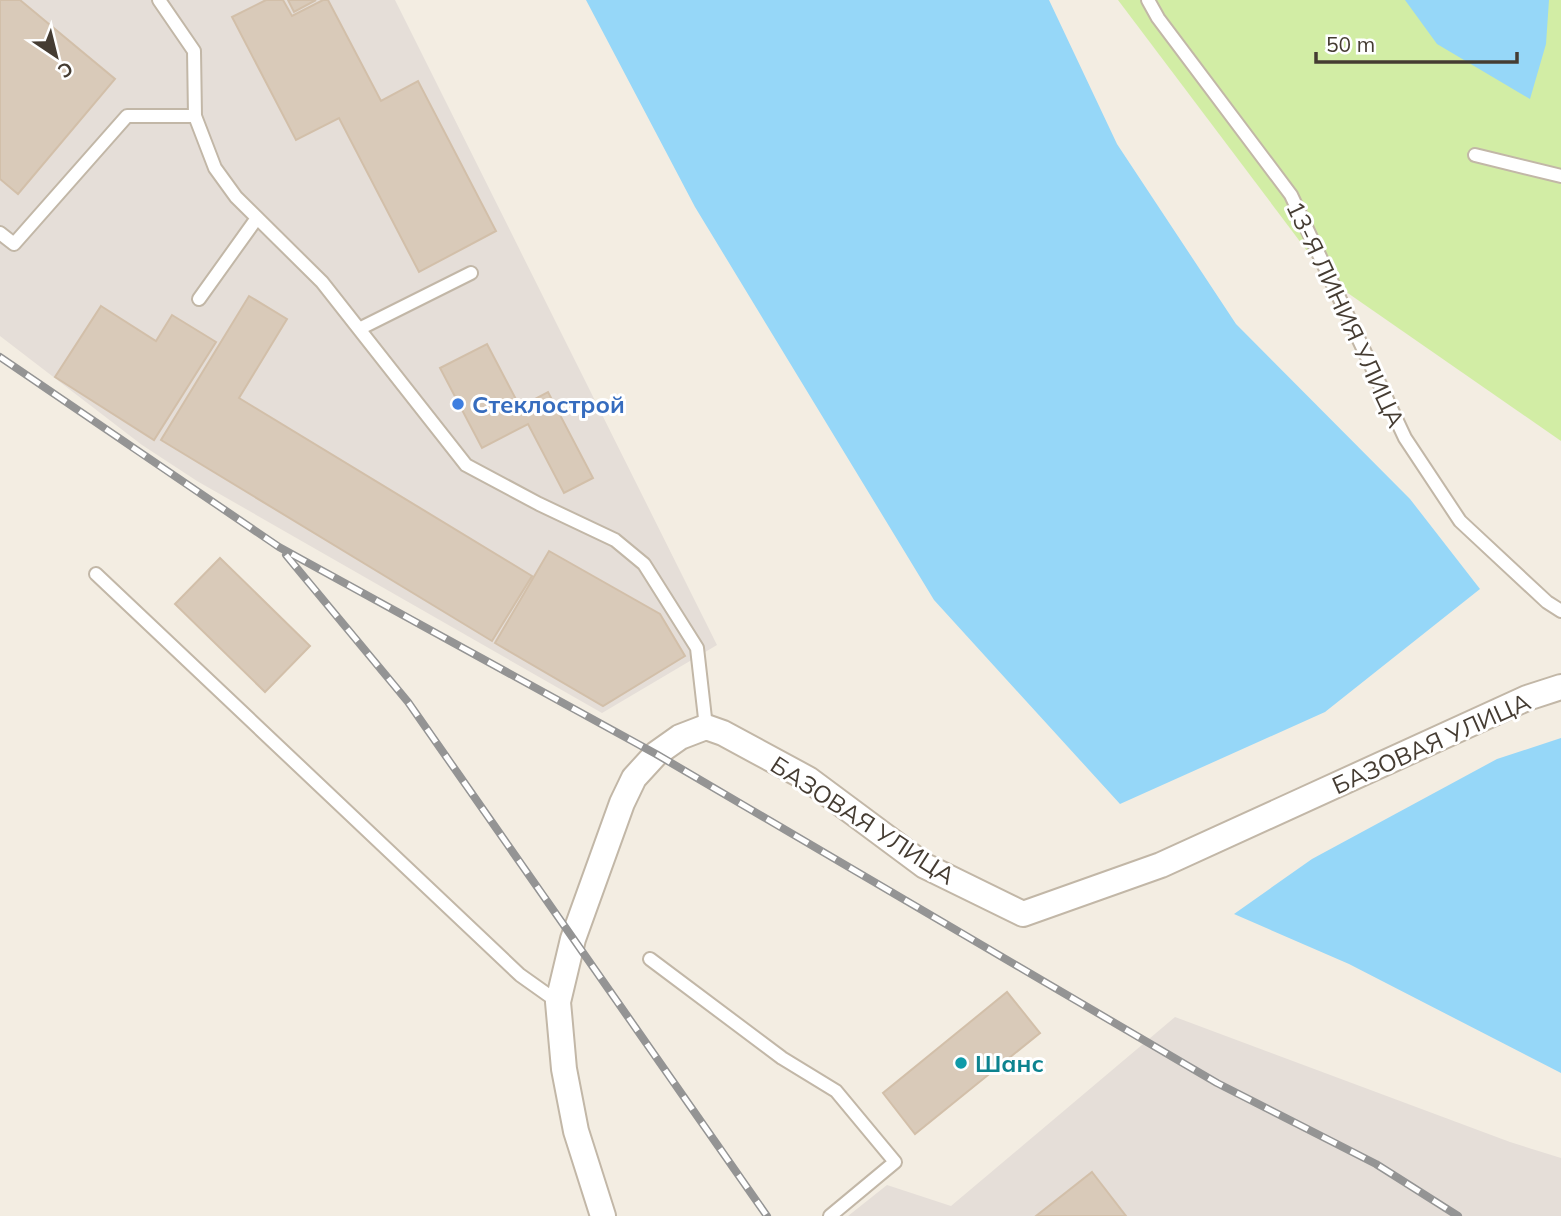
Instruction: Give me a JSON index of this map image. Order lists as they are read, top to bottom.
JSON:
{
  "streets": {
    "street": ["БАЗОВАЯ УЛИЦА"],
    "lane": ["13-Я ЛИНИЯ УЛИЦА"]
  },
  "places": ["Стеклострой", "Шанс"],
  "scale_bar": "50 m",
  "north": "bottom right"
}
